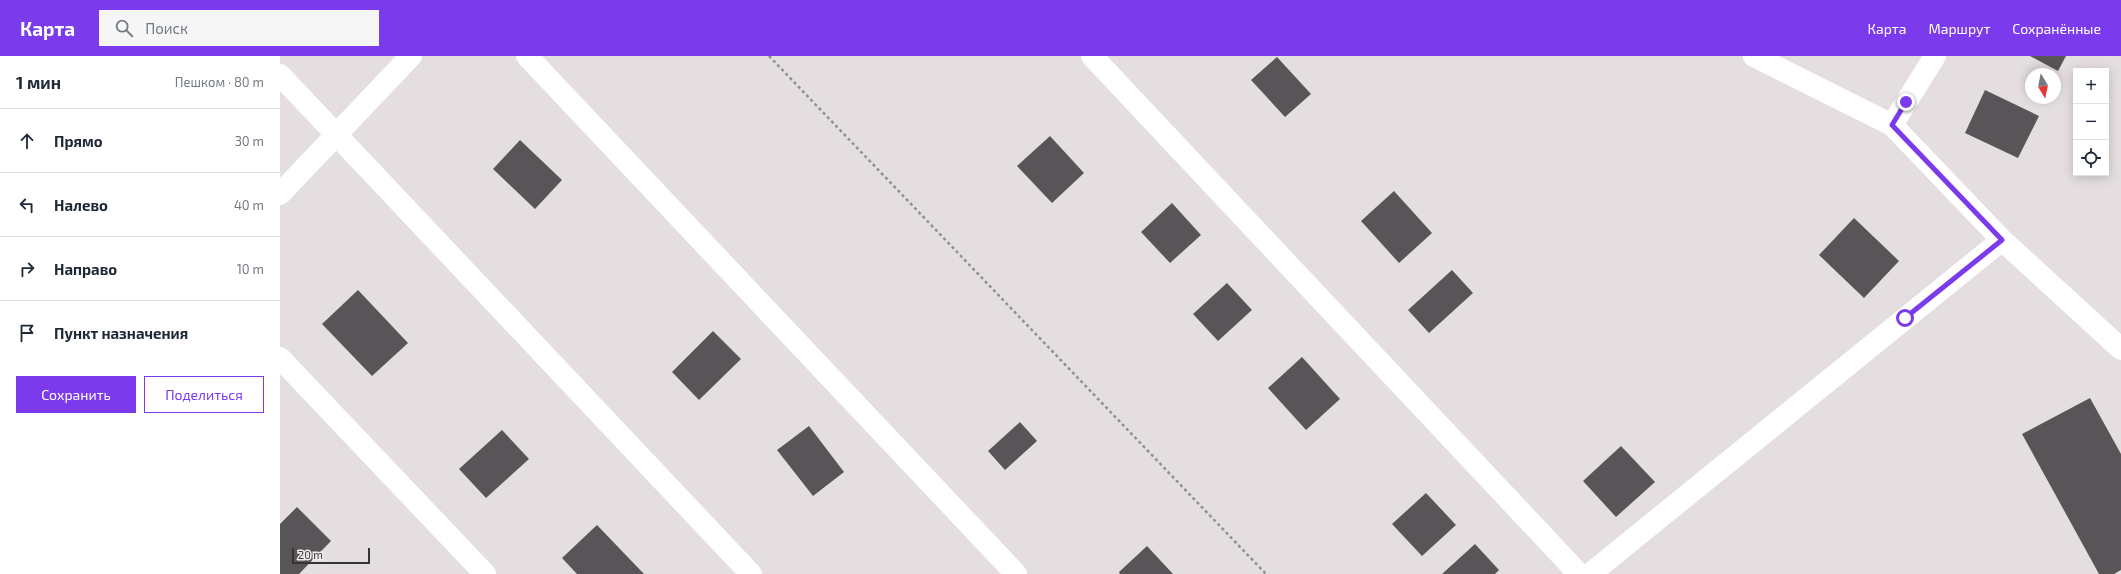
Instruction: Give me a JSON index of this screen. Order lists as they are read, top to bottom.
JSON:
{
  "scale_bar": "20 m",
  "north": "bottom",
  "page": {
    "header": "Карта",
    "search": "Поиск",
    "nav": ["Карта", "Маршрут", "Сохранённые"],
    "heading": ["1 мин", "Пешком · 80 m"],
    "map_buttons": ["+", "−"],
    "list": [
      ["Прямо", "30 m"],
      ["Налево", "40 m"],
      ["Направо", "10 m"],
      "Пункт назначения"
    ],
    "buttons": ["Сохранить", "Поделиться"],
    "scale": "20 m"
  }
}
